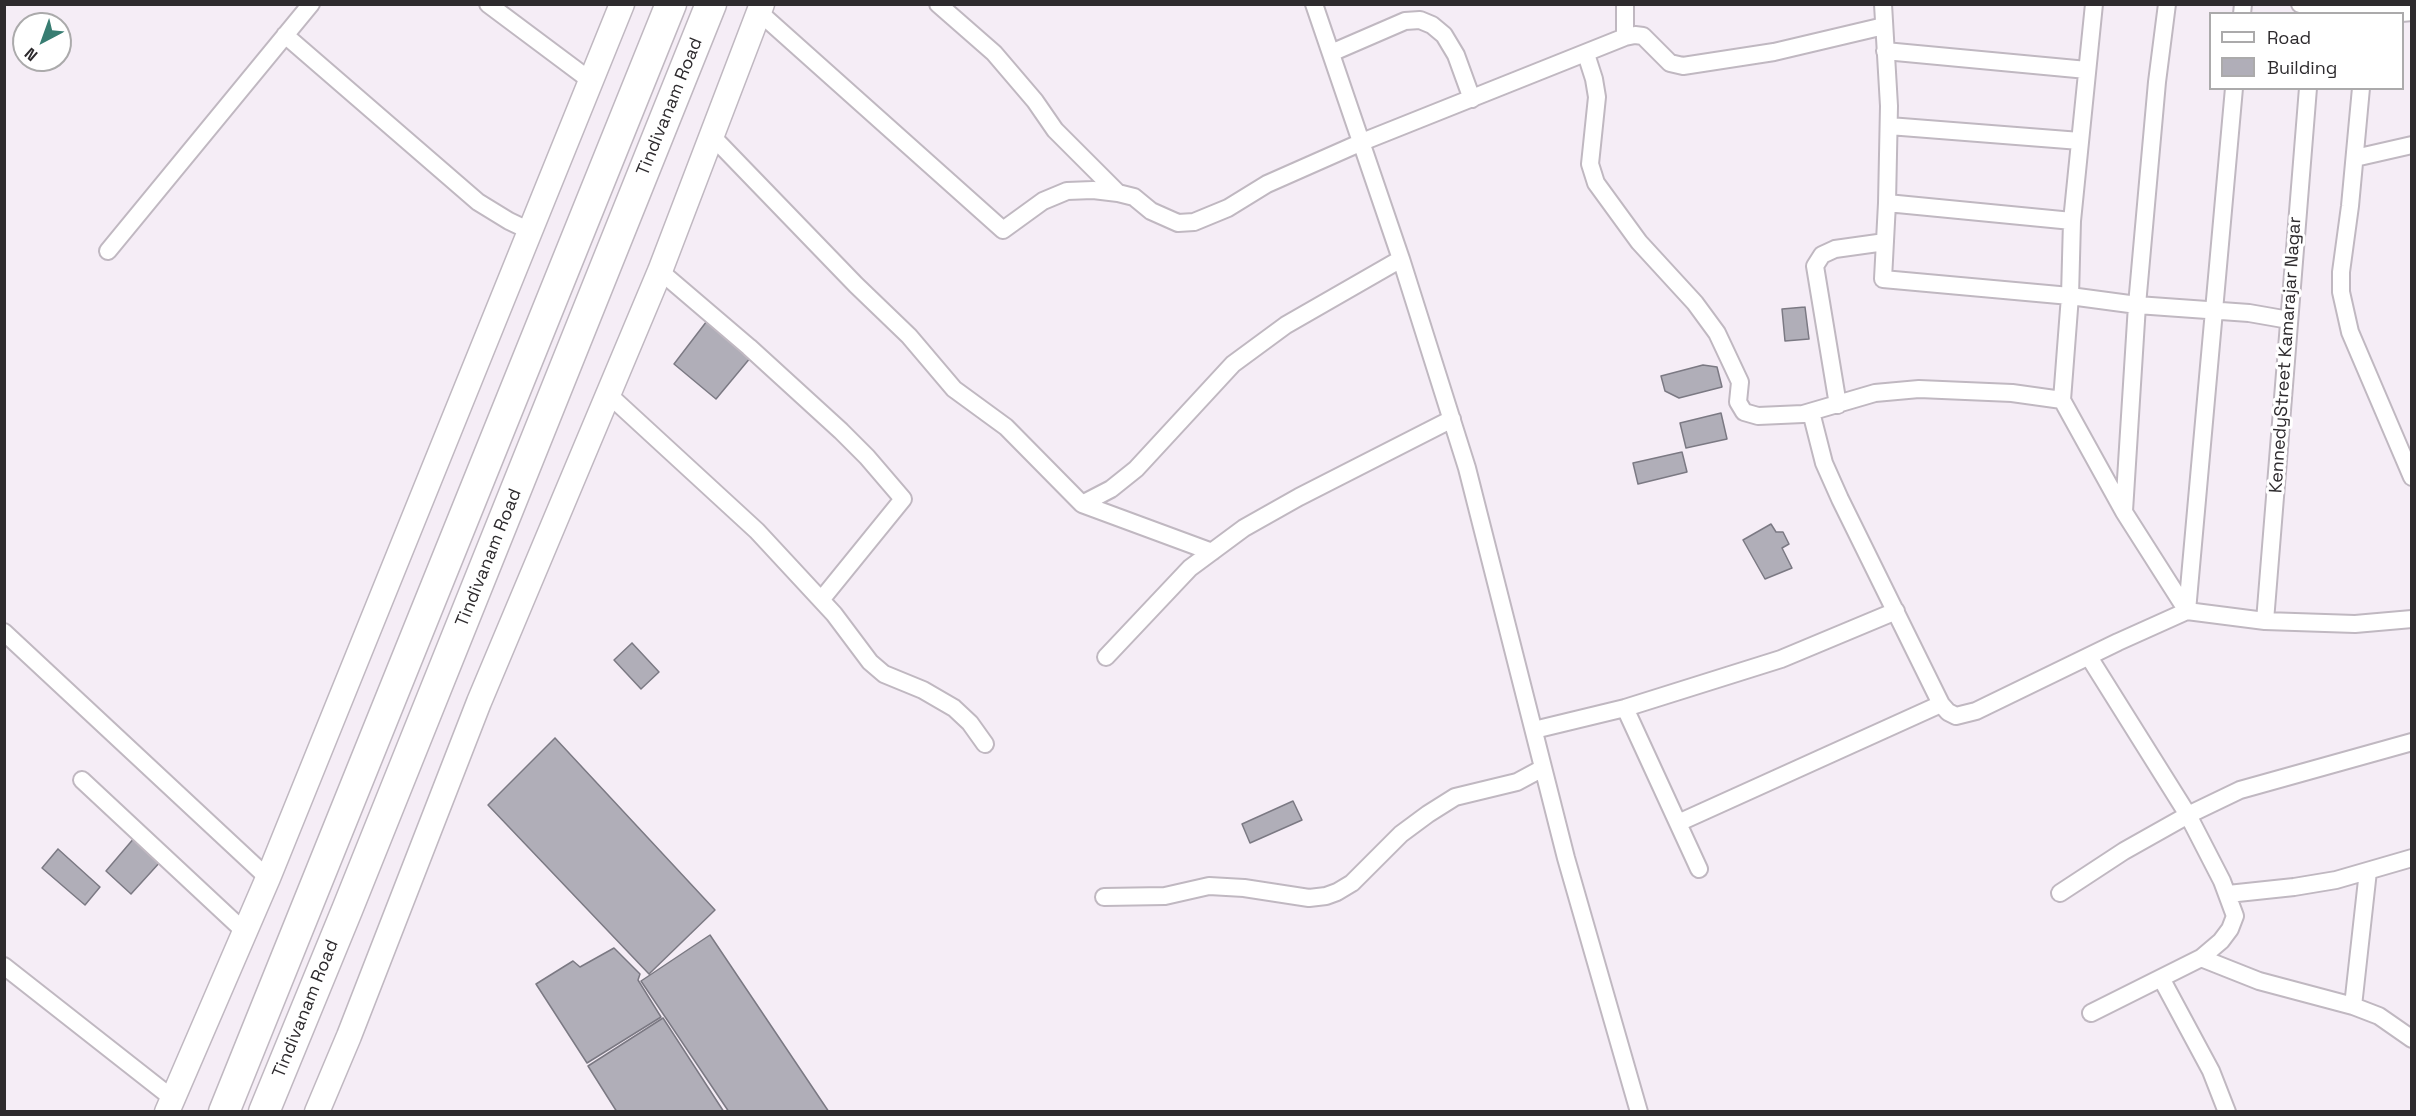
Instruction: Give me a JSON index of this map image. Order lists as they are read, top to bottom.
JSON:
{
  "streets": {
    "highway": ["Tindivanam Road"],
    "street": ["KennedyStreet Kamarajar Nagar"]
  },
  "legend": ["Road", "Building"],
  "north": "bottom left"
}
